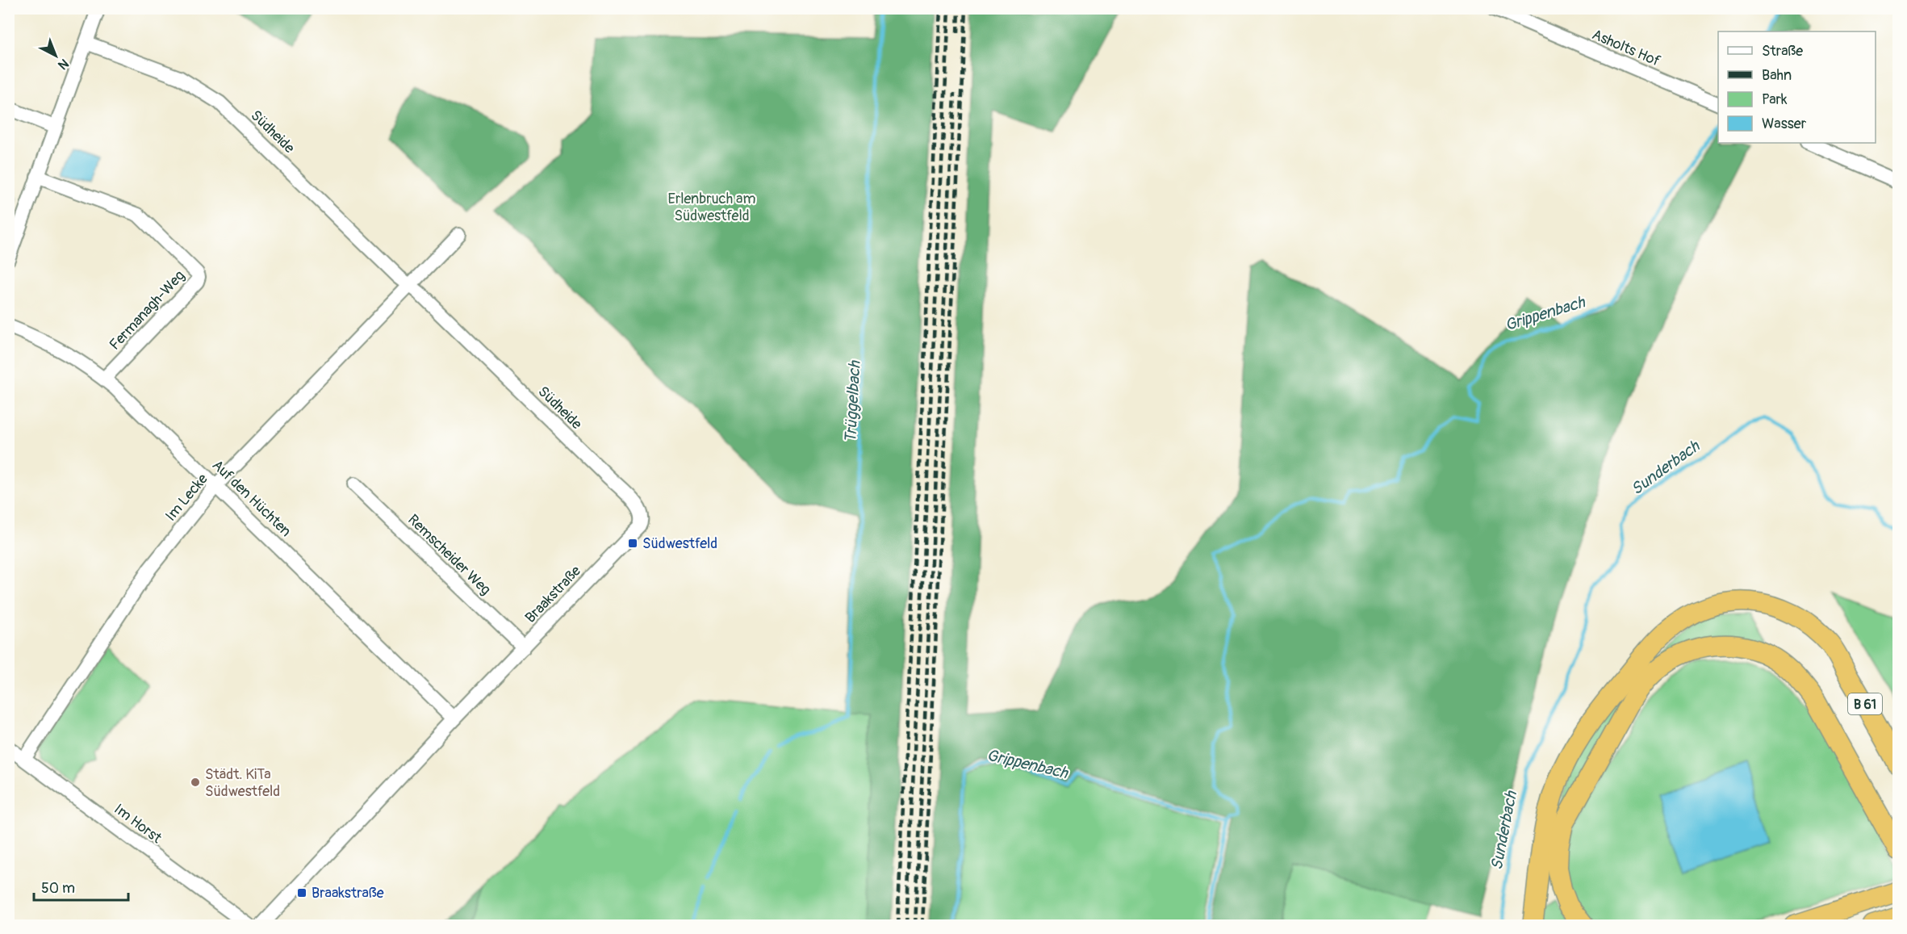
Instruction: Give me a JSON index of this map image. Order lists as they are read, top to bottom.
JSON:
{
  "streets": {
    "highway": ["B 61"],
    "street": [
      "Asholts Hof",
      "Südheide",
      "Fermanagh-Weg",
      "Im Lecke",
      "Auf den Hüchten",
      "Remscheider Weg",
      "Braakstraße",
      "Im Horst"
    ]
  },
  "crossings": [
    ["Südheide", "Im Lecke"],
    ["Südheide", "Braakstraße"],
    ["Fermanagh-Weg", "Auf den Hüchten"],
    ["Im Lecke", "Auf den Hüchten"],
    ["Im Lecke", "Im Horst"],
    ["Auf den Hüchten", "Braakstraße"],
    ["Remscheider Weg", "Braakstraße"]
  ],
  "water": ["Grippenbach", "Trüggelbach", "Sunderbach"],
  "parks": ["Erlenbruch am Südwestfeld"],
  "places": {
    "transit": ["Südwestfeld", "Braakstraße"],
    "other": ["Städt. KiTa Südwestfeld"]
  },
  "legend": [
    "Straße",
    "Bahn",
    "Park",
    "Wasser"
  ],
  "scale_bar": "50 m",
  "north": "bottom right"
}
